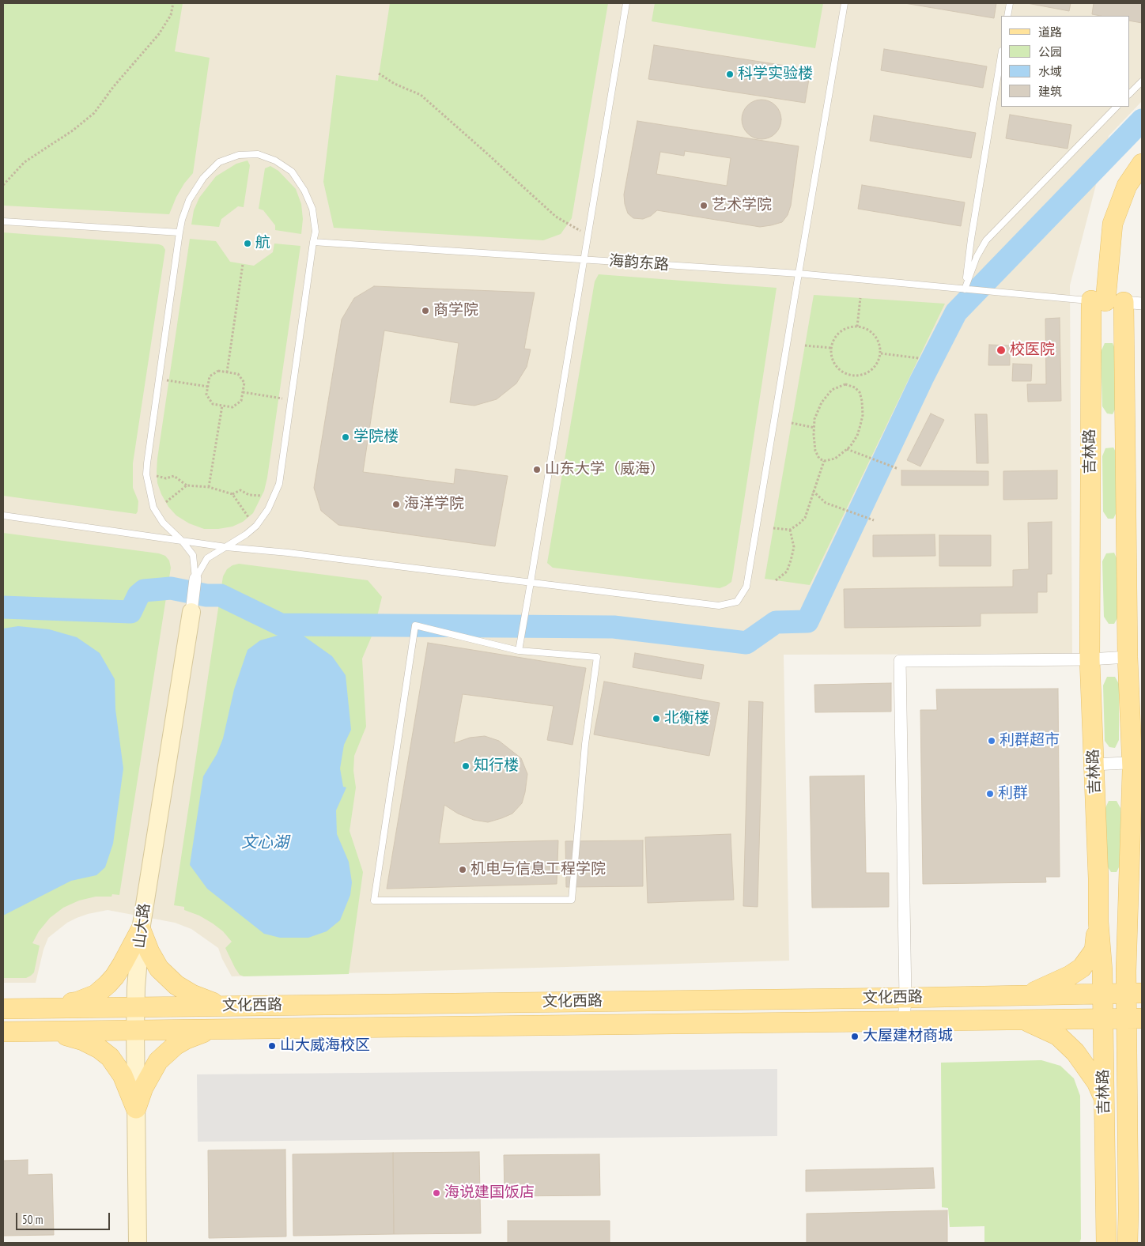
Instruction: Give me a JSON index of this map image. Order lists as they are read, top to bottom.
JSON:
{
  "streets": {
    "main road": ["吉林路", "山大路", "文化西路"],
    "lane": ["海韵东路"]
  },
  "crossings": [
    ["海韵东路", "吉林路"],
    ["吉林路", "文化西路"],
    ["山大路", "文化西路"]
  ],
  "water": ["文心湖"],
  "places": [
    "科学实验楼",
    "艺术学院",
    "航",
    "商学院",
    "校医院",
    "学院楼",
    "山东大学（威海）",
    "海洋学院",
    "北衡楼",
    "利群超市",
    "知行楼",
    "利群",
    "机电与信息工程学院",
    "大屋建材商城",
    "山大威海校区",
    "海说建国饭店"
  ],
  "legend": [
    "道路",
    "公园",
    "水域",
    "建筑"
  ],
  "scale_bar": "50 m"
}
